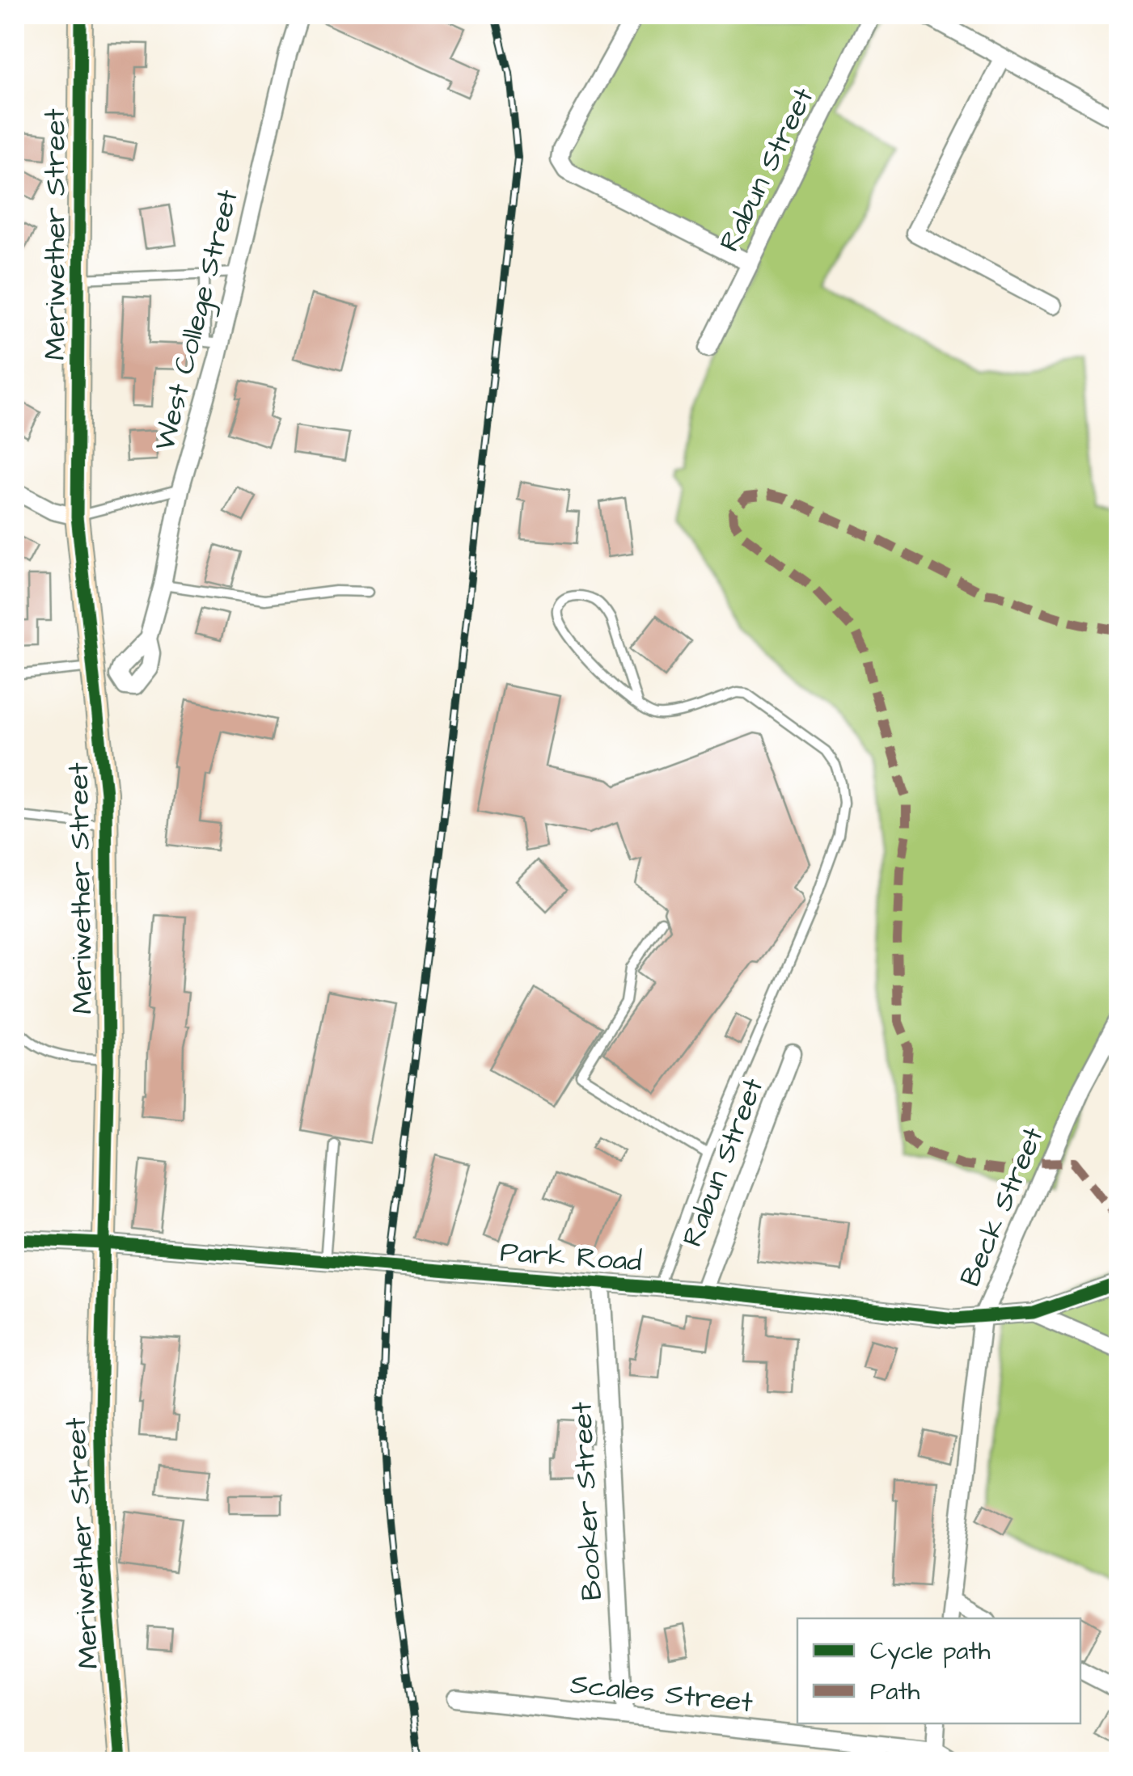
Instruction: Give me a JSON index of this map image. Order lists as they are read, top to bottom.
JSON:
{
  "streets": {
    "street": [
      "Rabun Street",
      "Meriwether Street",
      "West College Street",
      "Beck Street",
      "Park Road",
      "Booker Street",
      "Scales Street"
    ]
  },
  "crossings": [
    ["Rabun Street", "Park Road"],
    ["Meriwether Street", "Park Road"],
    ["Beck Street", "Park Road"],
    ["Park Road", "Booker Street"],
    ["Booker Street", "Scales Street"]
  ],
  "legend": ["Cycle path", "Path"]
}
